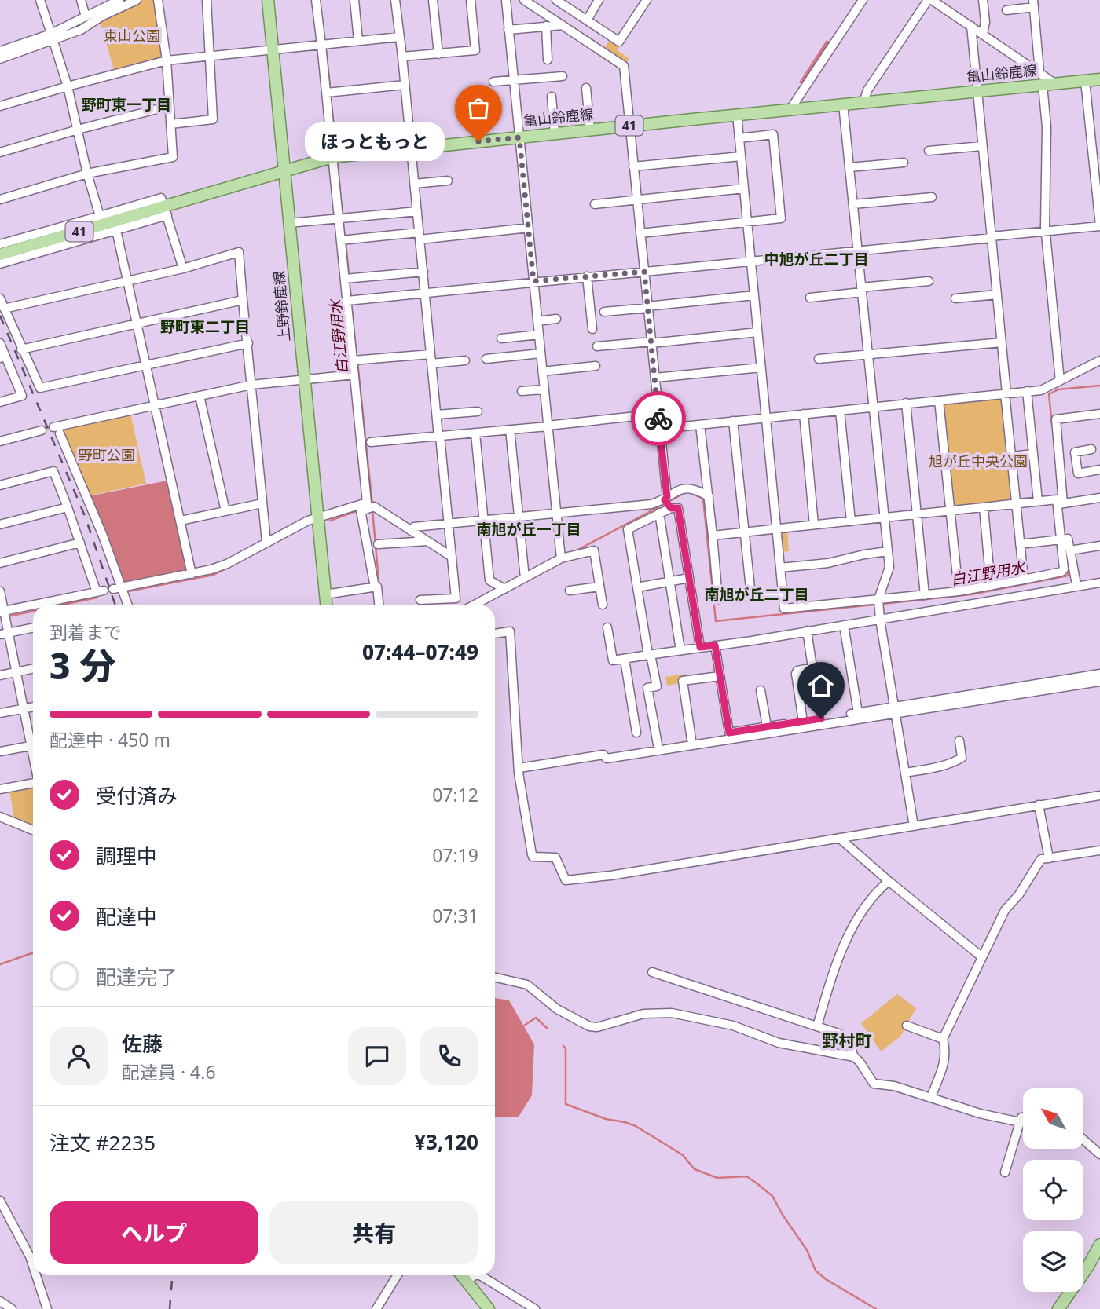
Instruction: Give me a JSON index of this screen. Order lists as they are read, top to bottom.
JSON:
{
  "streets": {
    "main road": ["亀山鈴鹿線", "41", "上野鈴鹿線"]
  },
  "crossings": [
    ["亀山鈴鹿線", "上野鈴鹿線"]
  ],
  "districts": [
    "野町東一丁目",
    "中旭が丘二丁目",
    "野町東二丁目",
    "南旭が丘一丁目",
    "南旭が丘二丁目",
    "野村町"
  ],
  "water": ["白江野用水"],
  "parks": ["東山公園", "野町公園", "旭が丘中央公園"],
  "places": ["ほっともっと"],
  "north": "top left",
  "page": {
    "bubble": "ほっともっと",
    "heading": ["3 分", "到着まで", "07:44–07:49"],
    "panel": [
      "佐藤",
      "配達員 · 4.6",
      "注文 #2235",
      "¥3,120"
    ],
    "bar": "配達中 · 450 m",
    "list": [
      ["受付済み", "07:12"],
      ["調理中", "07:19"],
      ["配達中", "07:31"],
      "配達完了"
    ],
    "buttons": ["ヘルプ", "共有"]
  }
}
